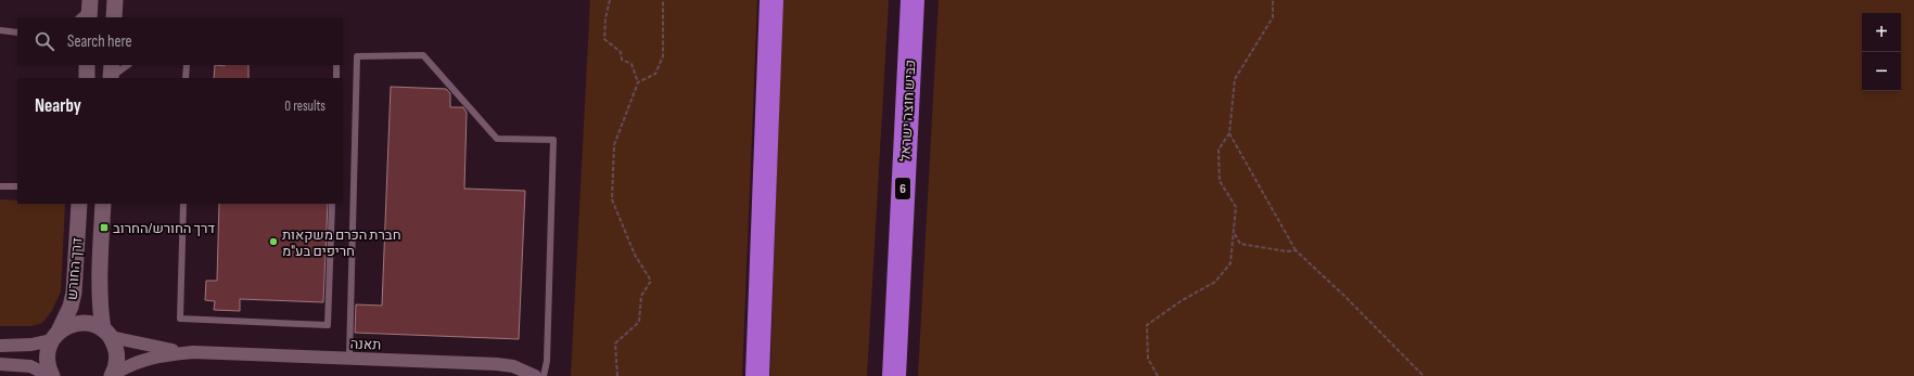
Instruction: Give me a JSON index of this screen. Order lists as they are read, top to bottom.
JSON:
{
  "streets": {
    "highway": ["כביש חוצה ישראל", "6"],
    "street": ["דרך החורש", "תאנה"]
  },
  "crossings": [
    ["דרך החורש", "תאנה"]
  ],
  "places": {
    "transit": ["דרך החורש/החרוב"],
    "other": ["חברת הכרם משקאות חריפים בע\"מ"]
  },
  "page": {
    "map_buttons": ["+", "−"],
    "search": "Search here",
    "heading": ["Nearby", "0 results"]
  }
}
